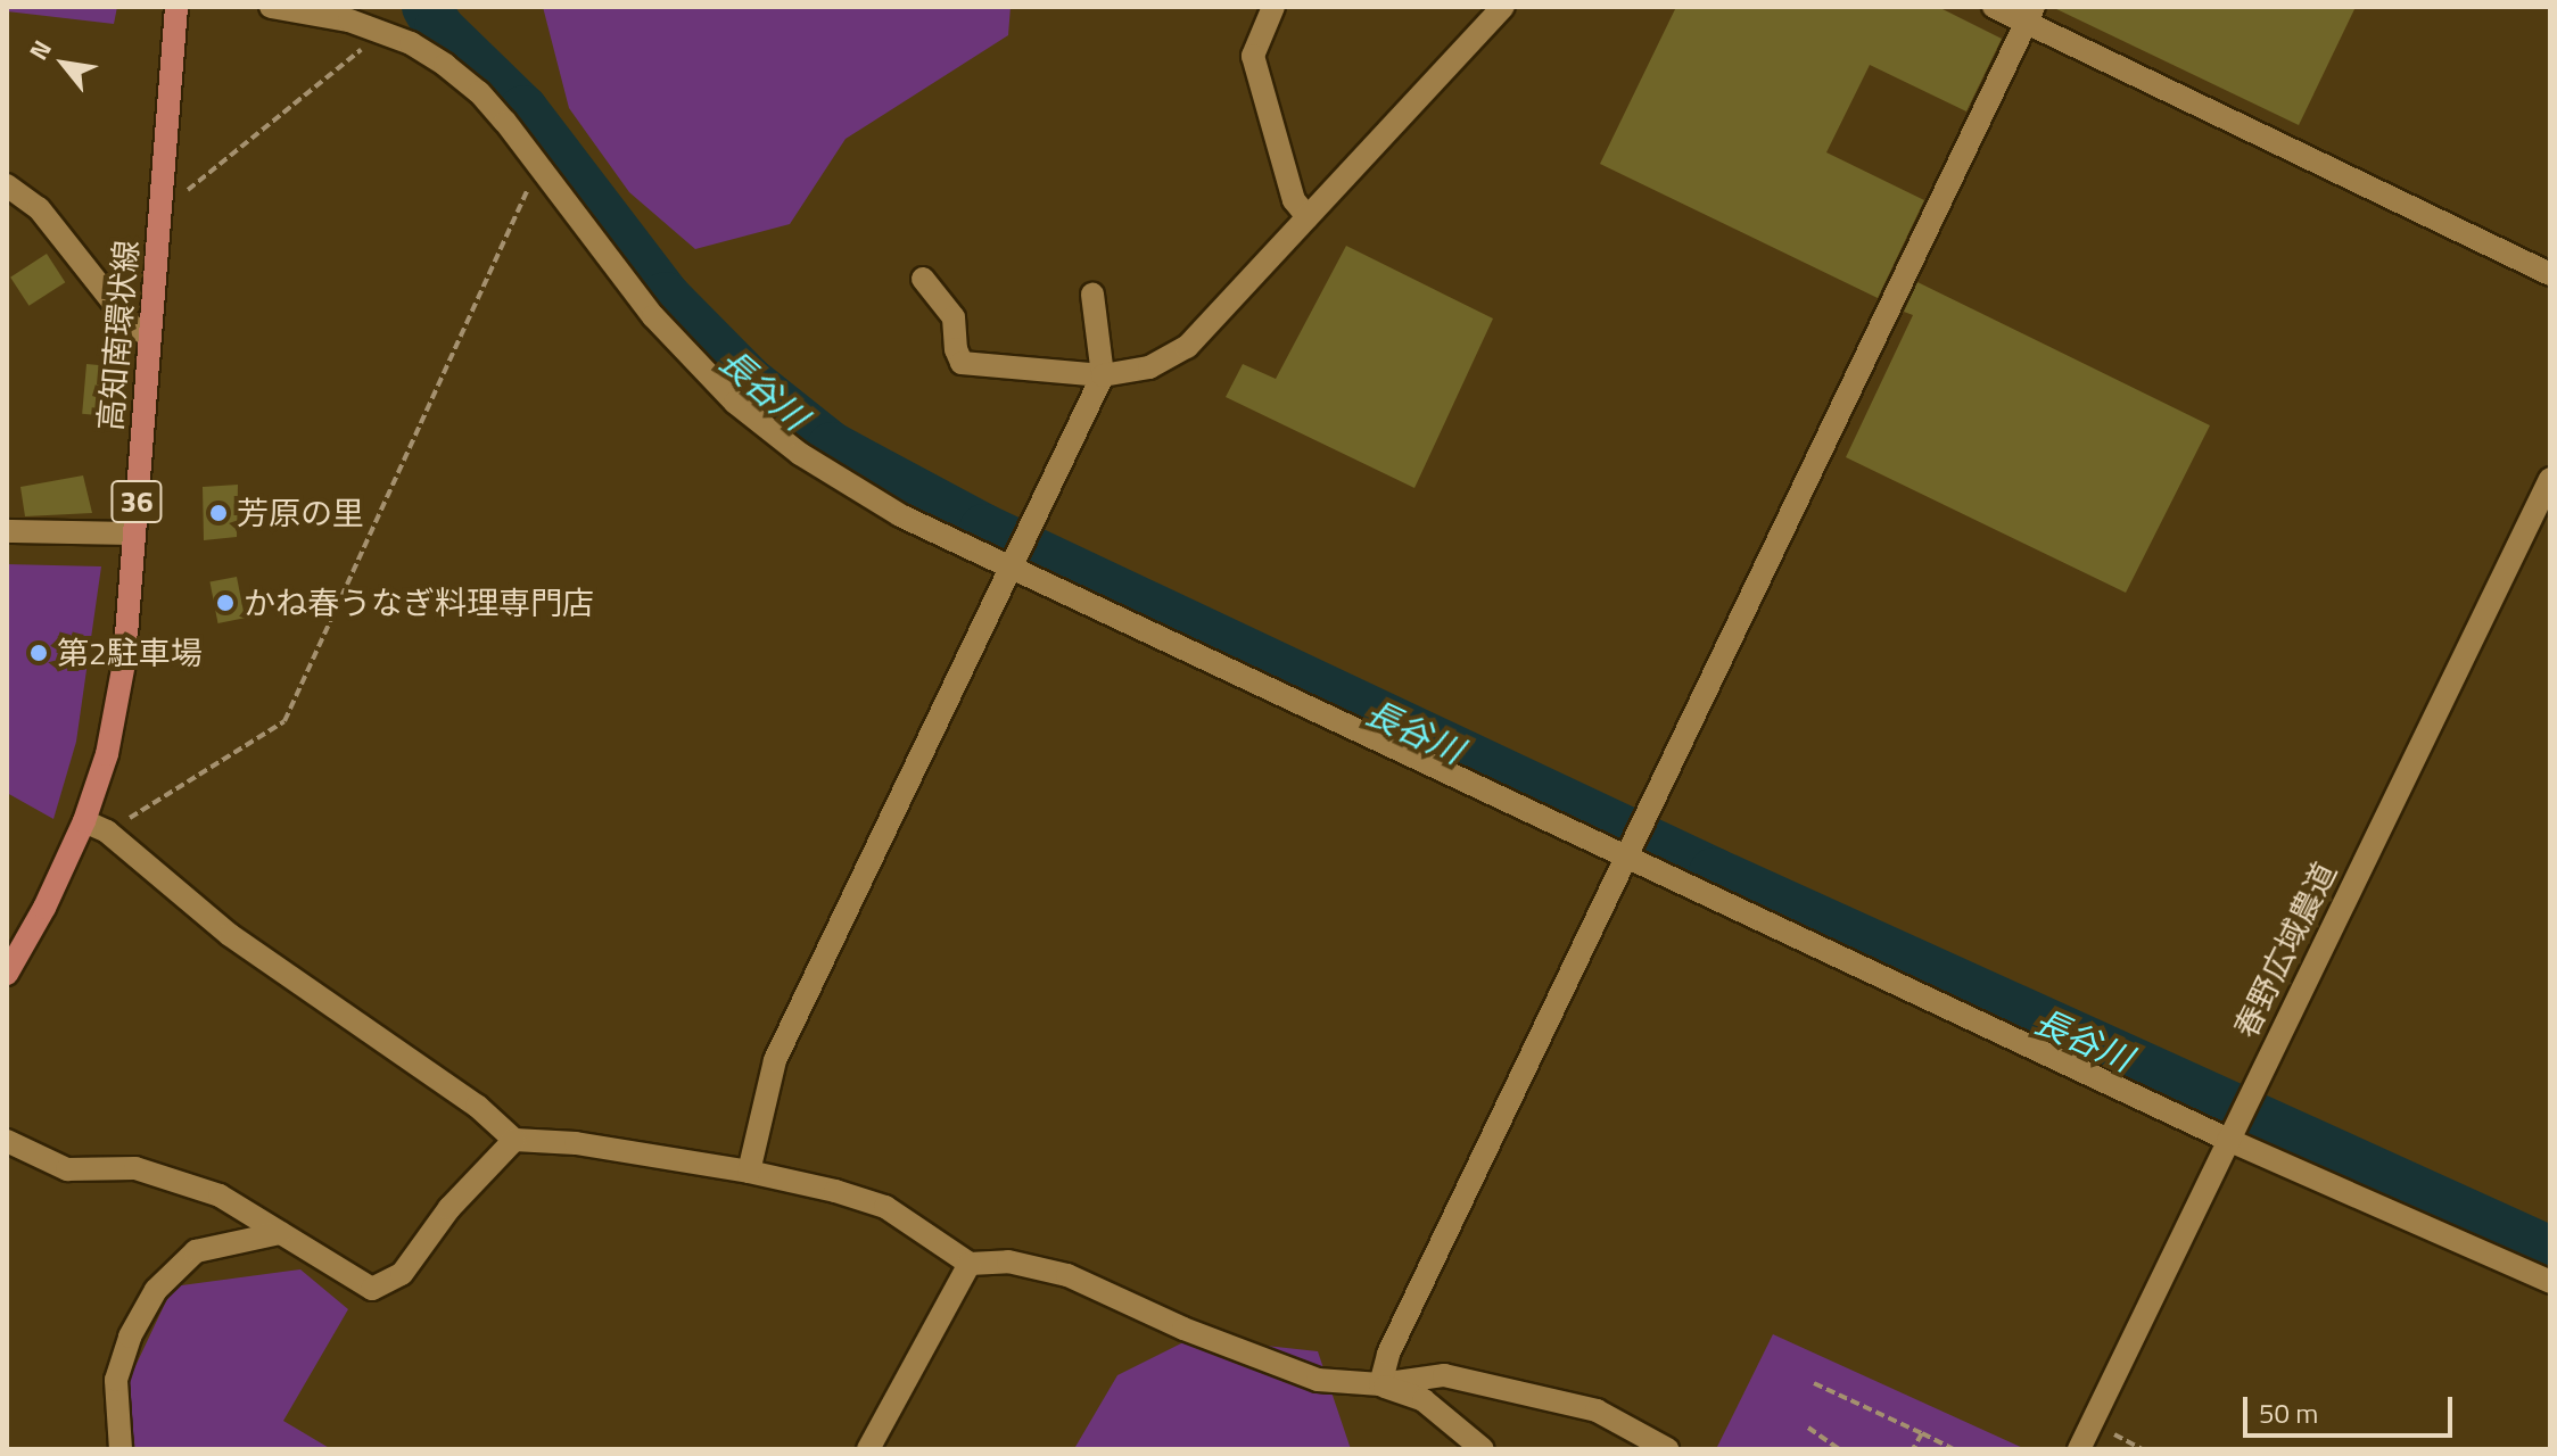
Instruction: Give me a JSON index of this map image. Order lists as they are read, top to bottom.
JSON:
{
  "streets": {
    "main road": ["高知南環状線", "36"],
    "street": ["春野広域農道"]
  },
  "water": ["長谷川"],
  "places": ["芳原の里", "かね春うなぎ料理専門店", "第2駐車場"],
  "scale_bar": "50 m",
  "north": "top left"
}
